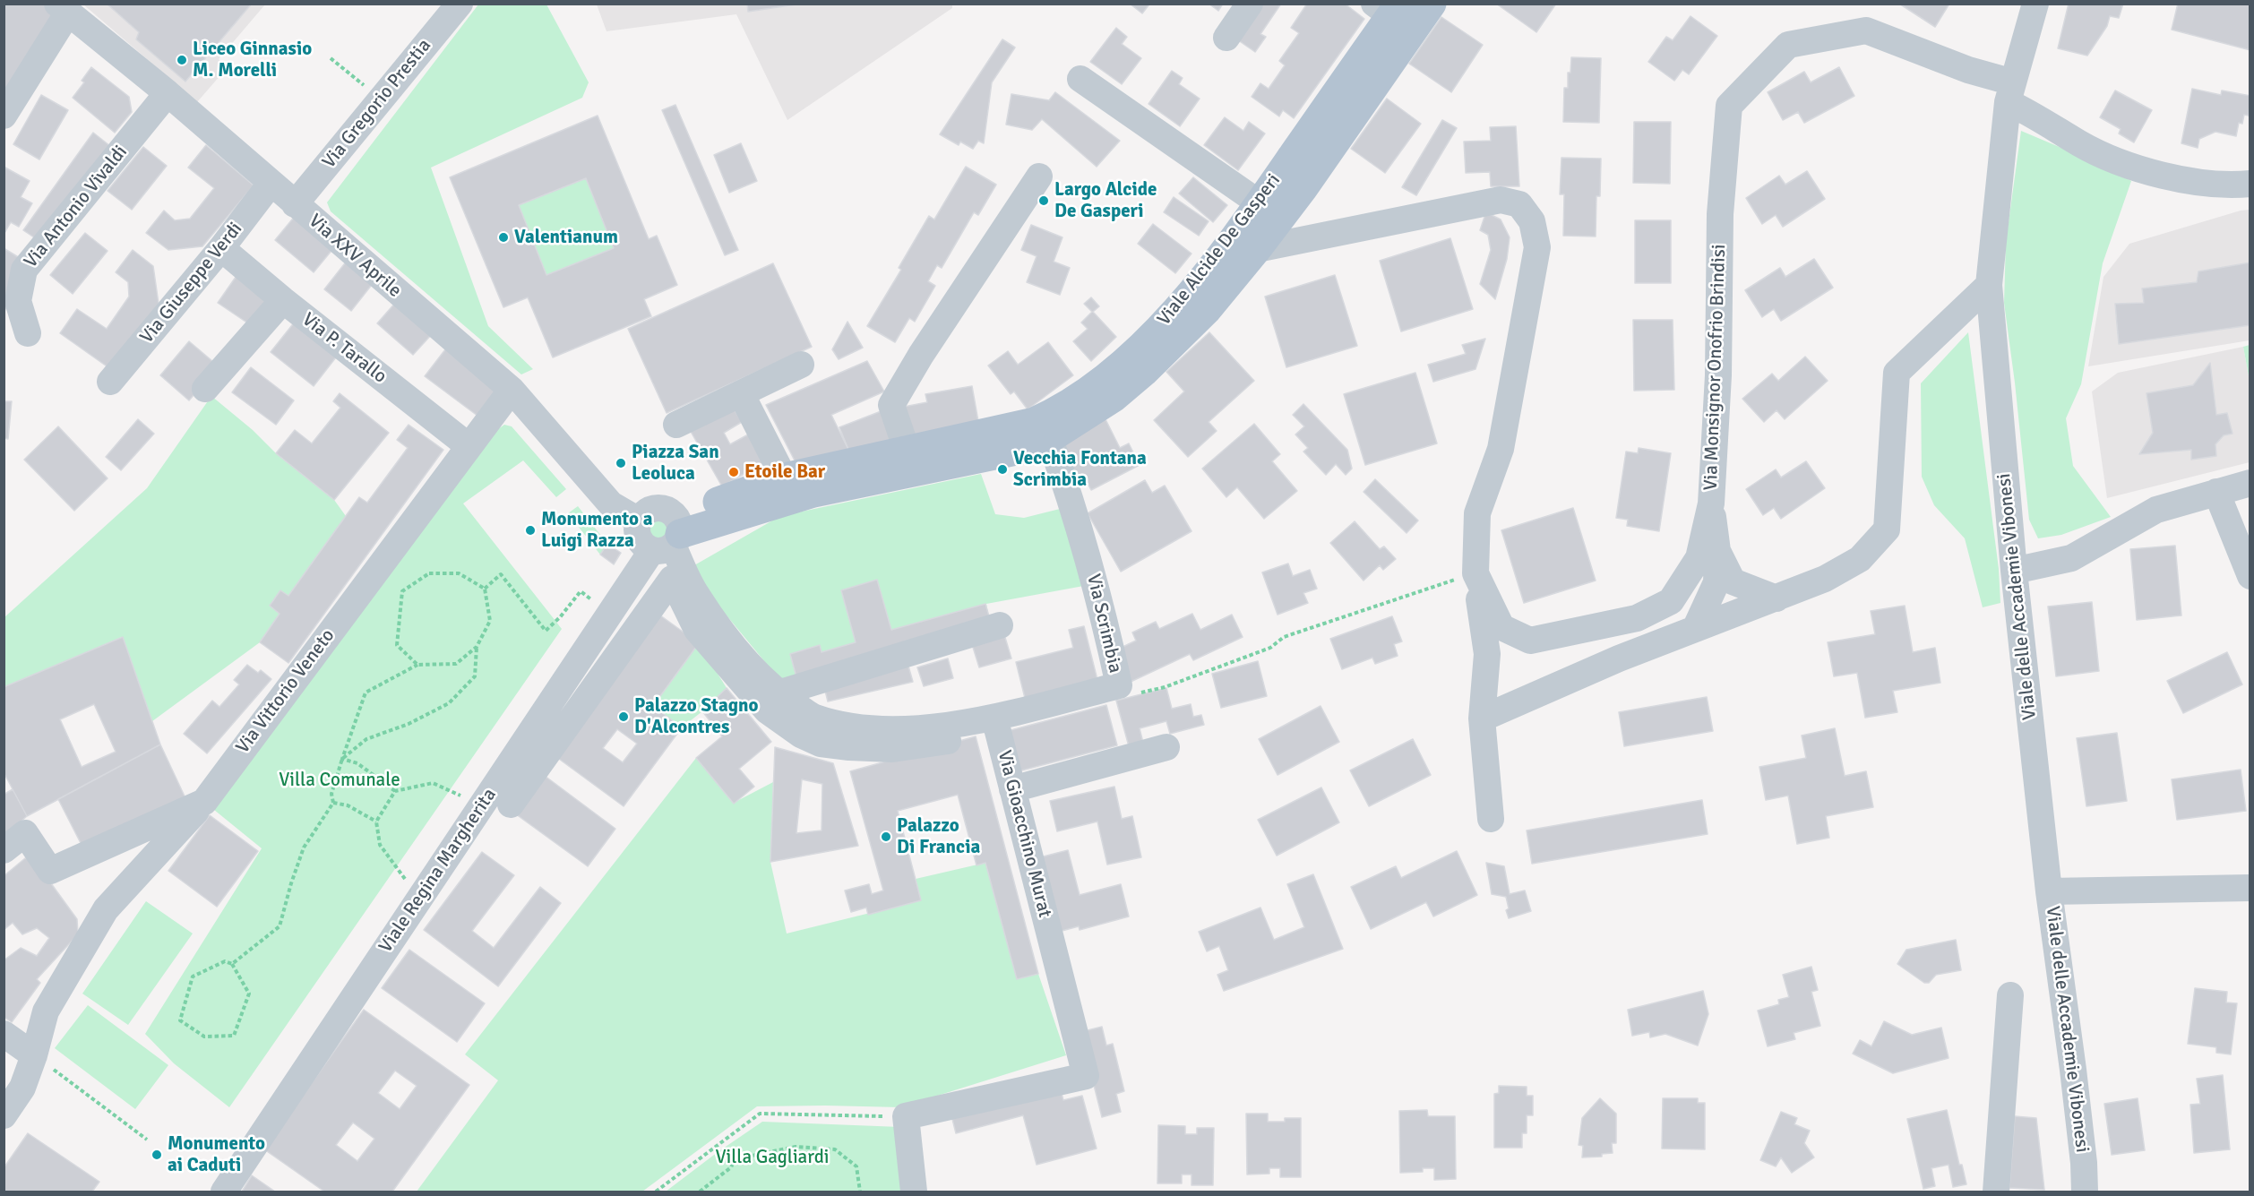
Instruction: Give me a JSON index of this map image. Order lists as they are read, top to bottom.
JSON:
{
  "streets": {
    "main road": ["Viale Alcide De Gasperi"],
    "street": [
      "Via Gregorio Prestia",
      "Via Antonio Vivaldi",
      "Via XXV Aprile",
      "Via Giuseppe Verdi",
      "Via P. Tarallo",
      "Via Monsignor Onofrio Brindisi",
      "Viale delle Accademie Vibonesi",
      "Via Scrimbia",
      "Via Vittorio Veneto",
      "Via Gioacchino Murat",
      "Viale Regina Margherita"
    ]
  },
  "crossings": [
    ["Via Gregorio Prestia", "Via XXV Aprile"],
    ["Via Antonio Vivaldi", "Via XXV Aprile"],
    ["Viale Alcide De Gasperi", "Via Monsignor Onofrio Brindisi"],
    ["Viale Alcide De Gasperi", "Via Scrimbia"],
    ["Viale Alcide De Gasperi", "Via Gioacchino Murat"],
    ["Viale Alcide De Gasperi", "Viale Regina Margherita"],
    ["Via XXV Aprile", "Via Giuseppe Verdi"],
    ["Via XXV Aprile", "Via Vittorio Veneto"],
    ["Via Giuseppe Verdi", "Via P. Tarallo"],
    ["Via P. Tarallo", "Via Vittorio Veneto"],
    ["Via Monsignor Onofrio Brindisi", "Viale delle Accademie Vibonesi"],
    ["Via Scrimbia", "Via Gioacchino Murat"],
    ["Via Gioacchino Murat", "Viale Regina Margherita"]
  ],
  "parks": ["Villa Comunale", "Villa Gagliardi"],
  "places": [
    "Liceo Ginnasio M. Morelli",
    "Largo Alcide De Gasperi",
    "Valentianum",
    "Piazza San Leoluca",
    "Vecchia Fontana Scrimbia",
    "Etoile Bar",
    "Monumento a Luigi Razza",
    "Palazzo Stagno D'Alcontres",
    "Palazzo Di Francia",
    "Monumento ai Caduti"
  ]
}
